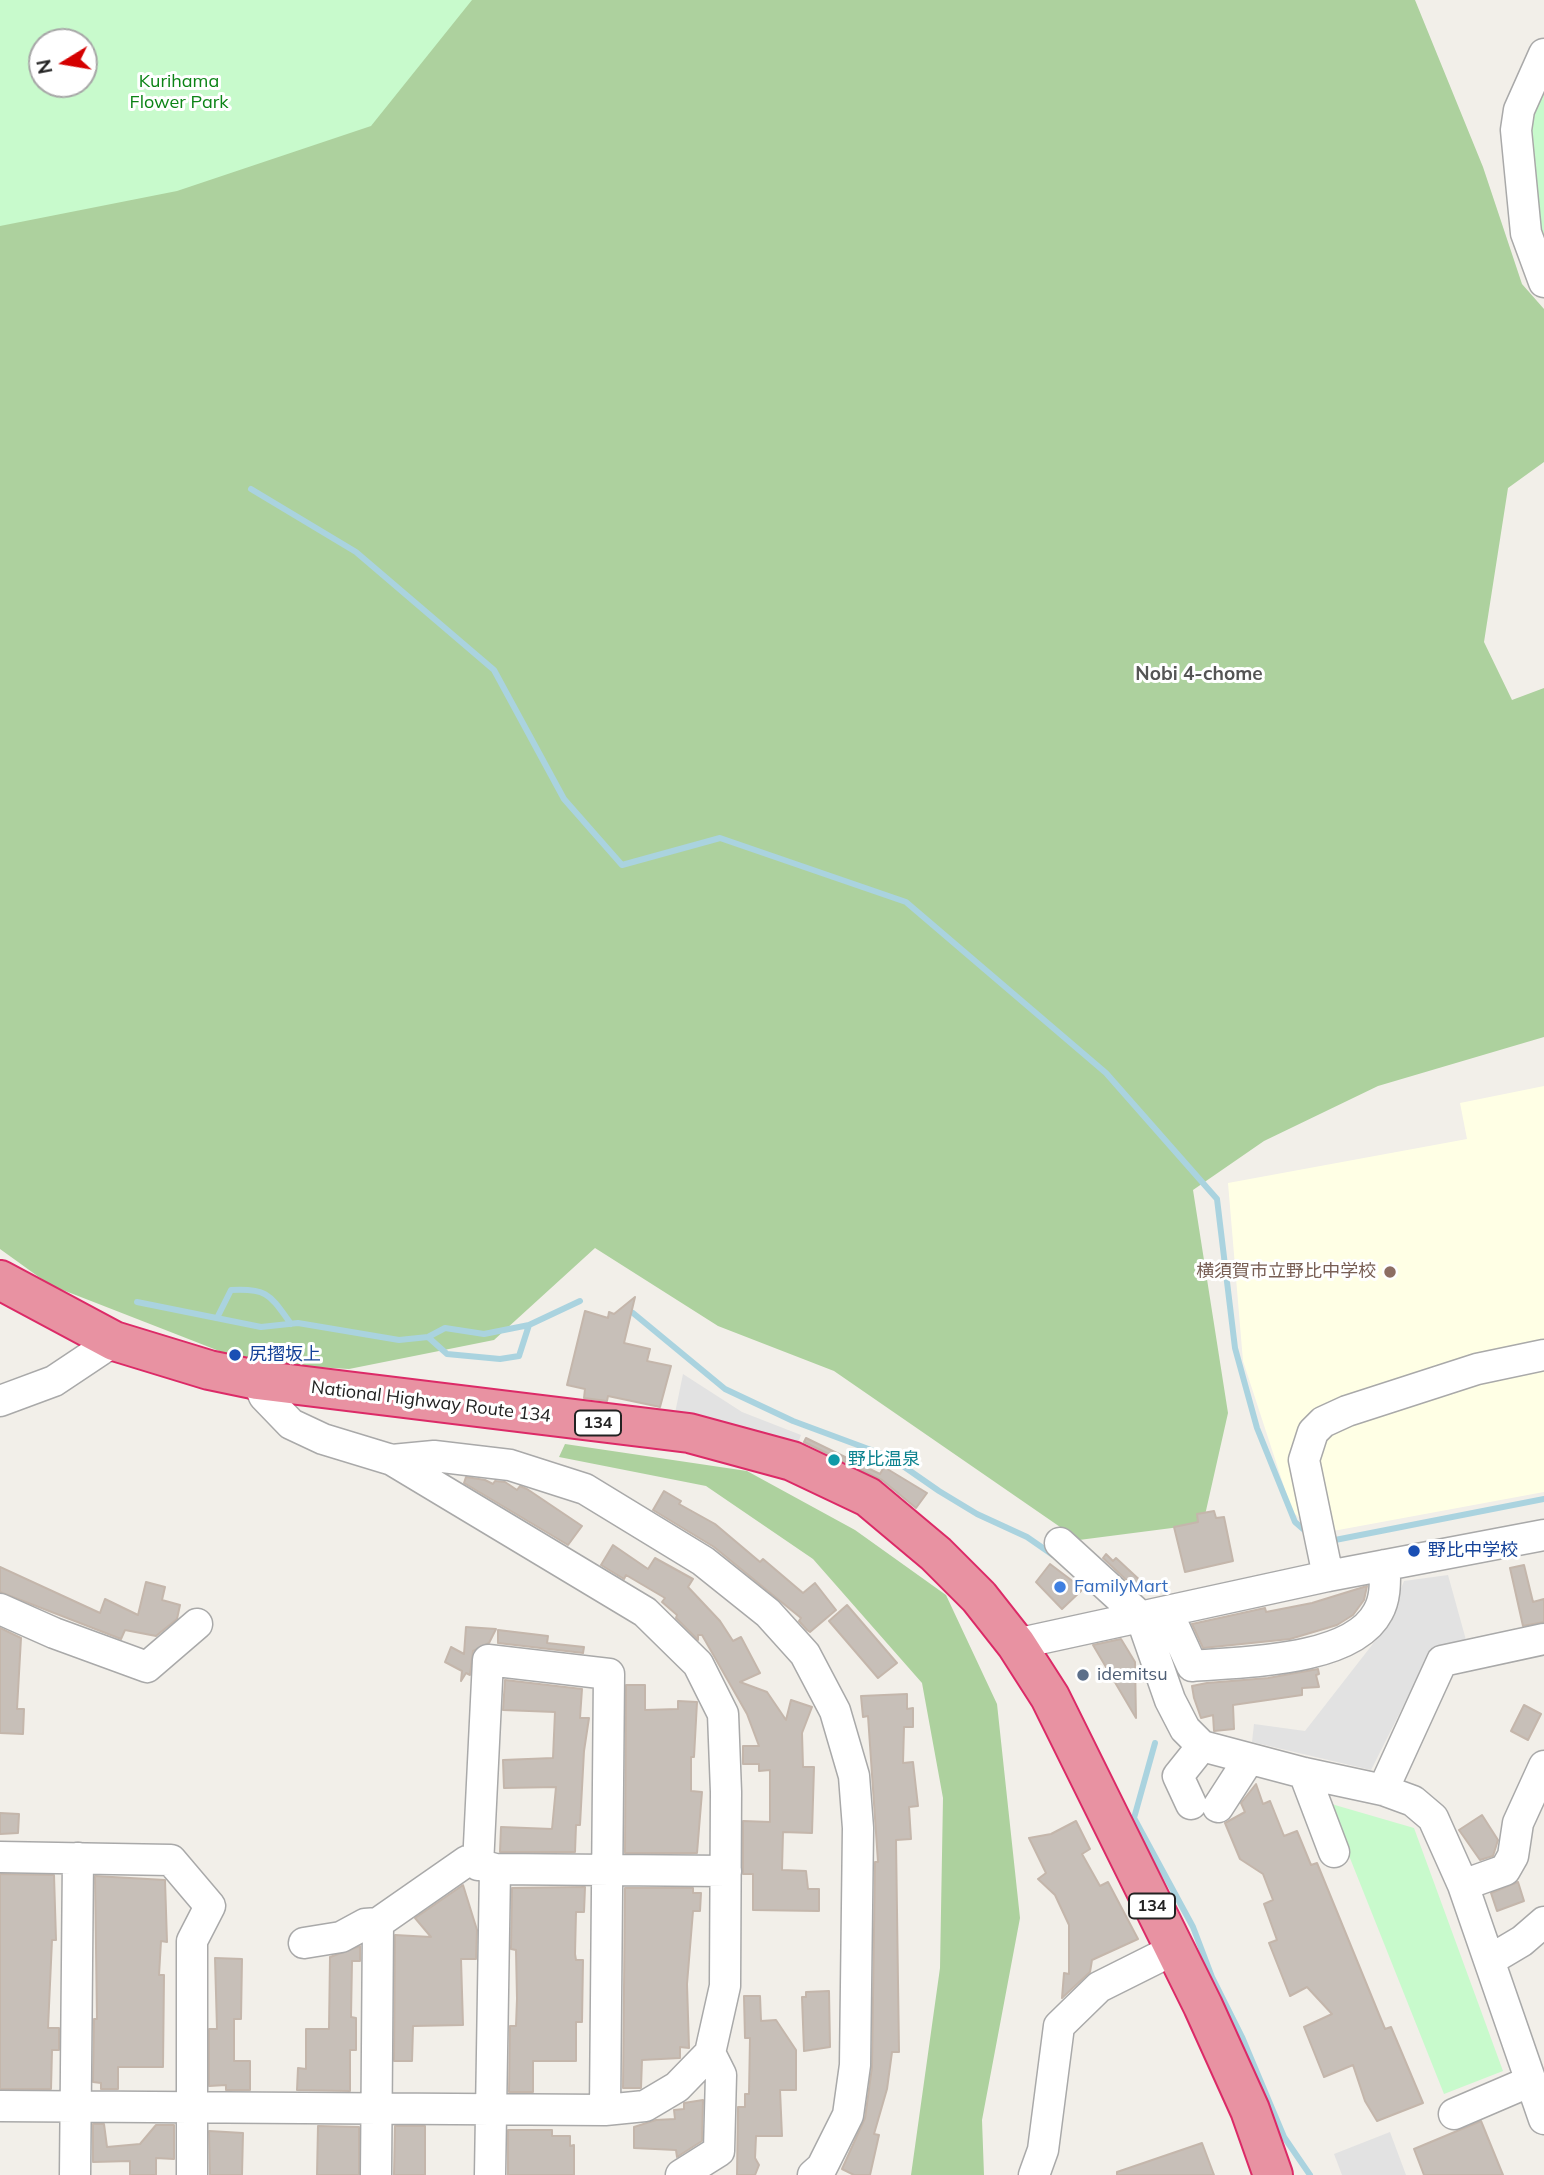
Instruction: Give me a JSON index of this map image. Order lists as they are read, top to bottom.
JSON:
{
  "streets": {
    "highway": ["National Highway Route 134", "134"]
  },
  "districts": ["Nobi 4-chome"],
  "parks": ["Kurihama Flower Park"],
  "places": [
    "横須賀市立野比中学校",
    "尻摺坂上",
    "野比温泉",
    "野比中学校",
    "FamilyMart",
    "idemitsu"
  ],
  "north": "left"
}
